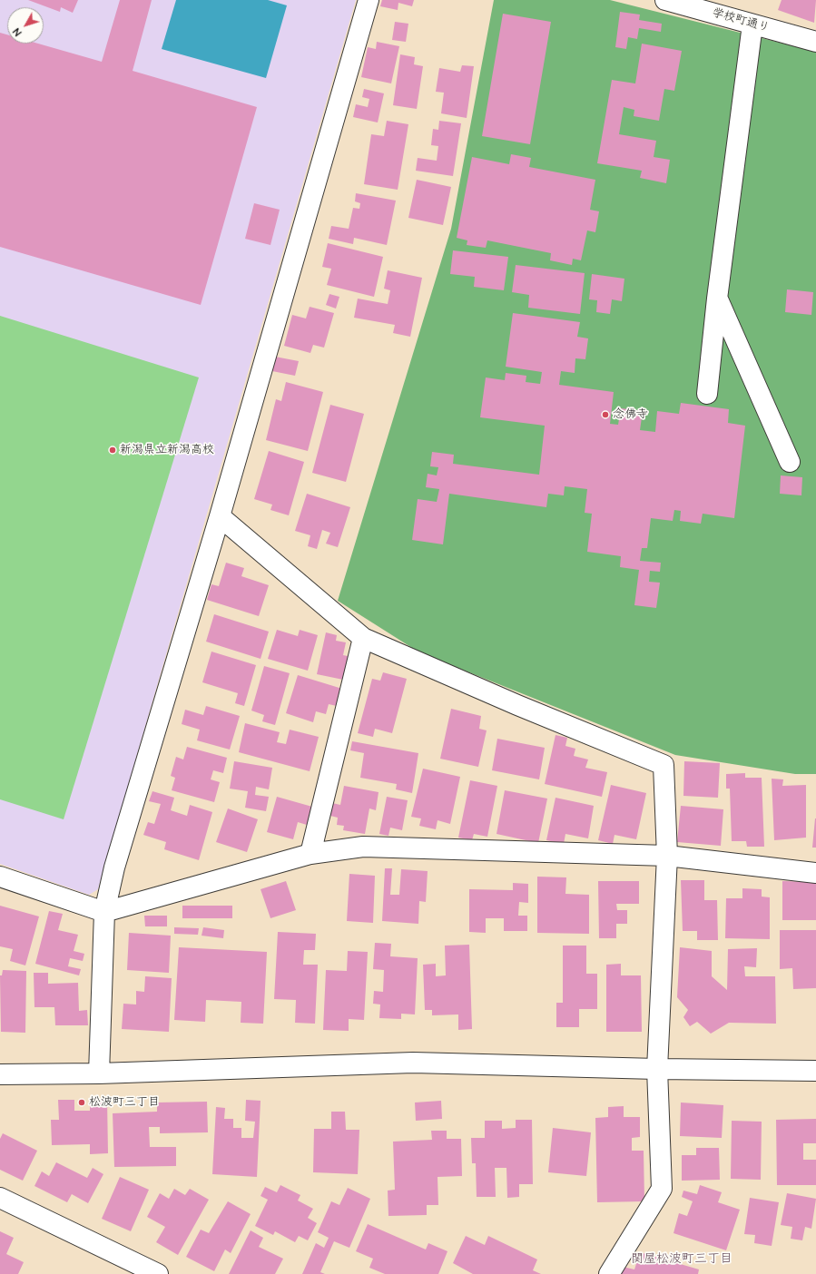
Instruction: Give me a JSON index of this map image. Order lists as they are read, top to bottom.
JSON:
{
  "streets": {
    "street": ["学校町通り"]
  },
  "districts": ["関屋松波町三丁目"],
  "places": ["念佛寺", "新潟県立新潟高校", "松波町三丁目"],
  "north": "bottom left"
}
